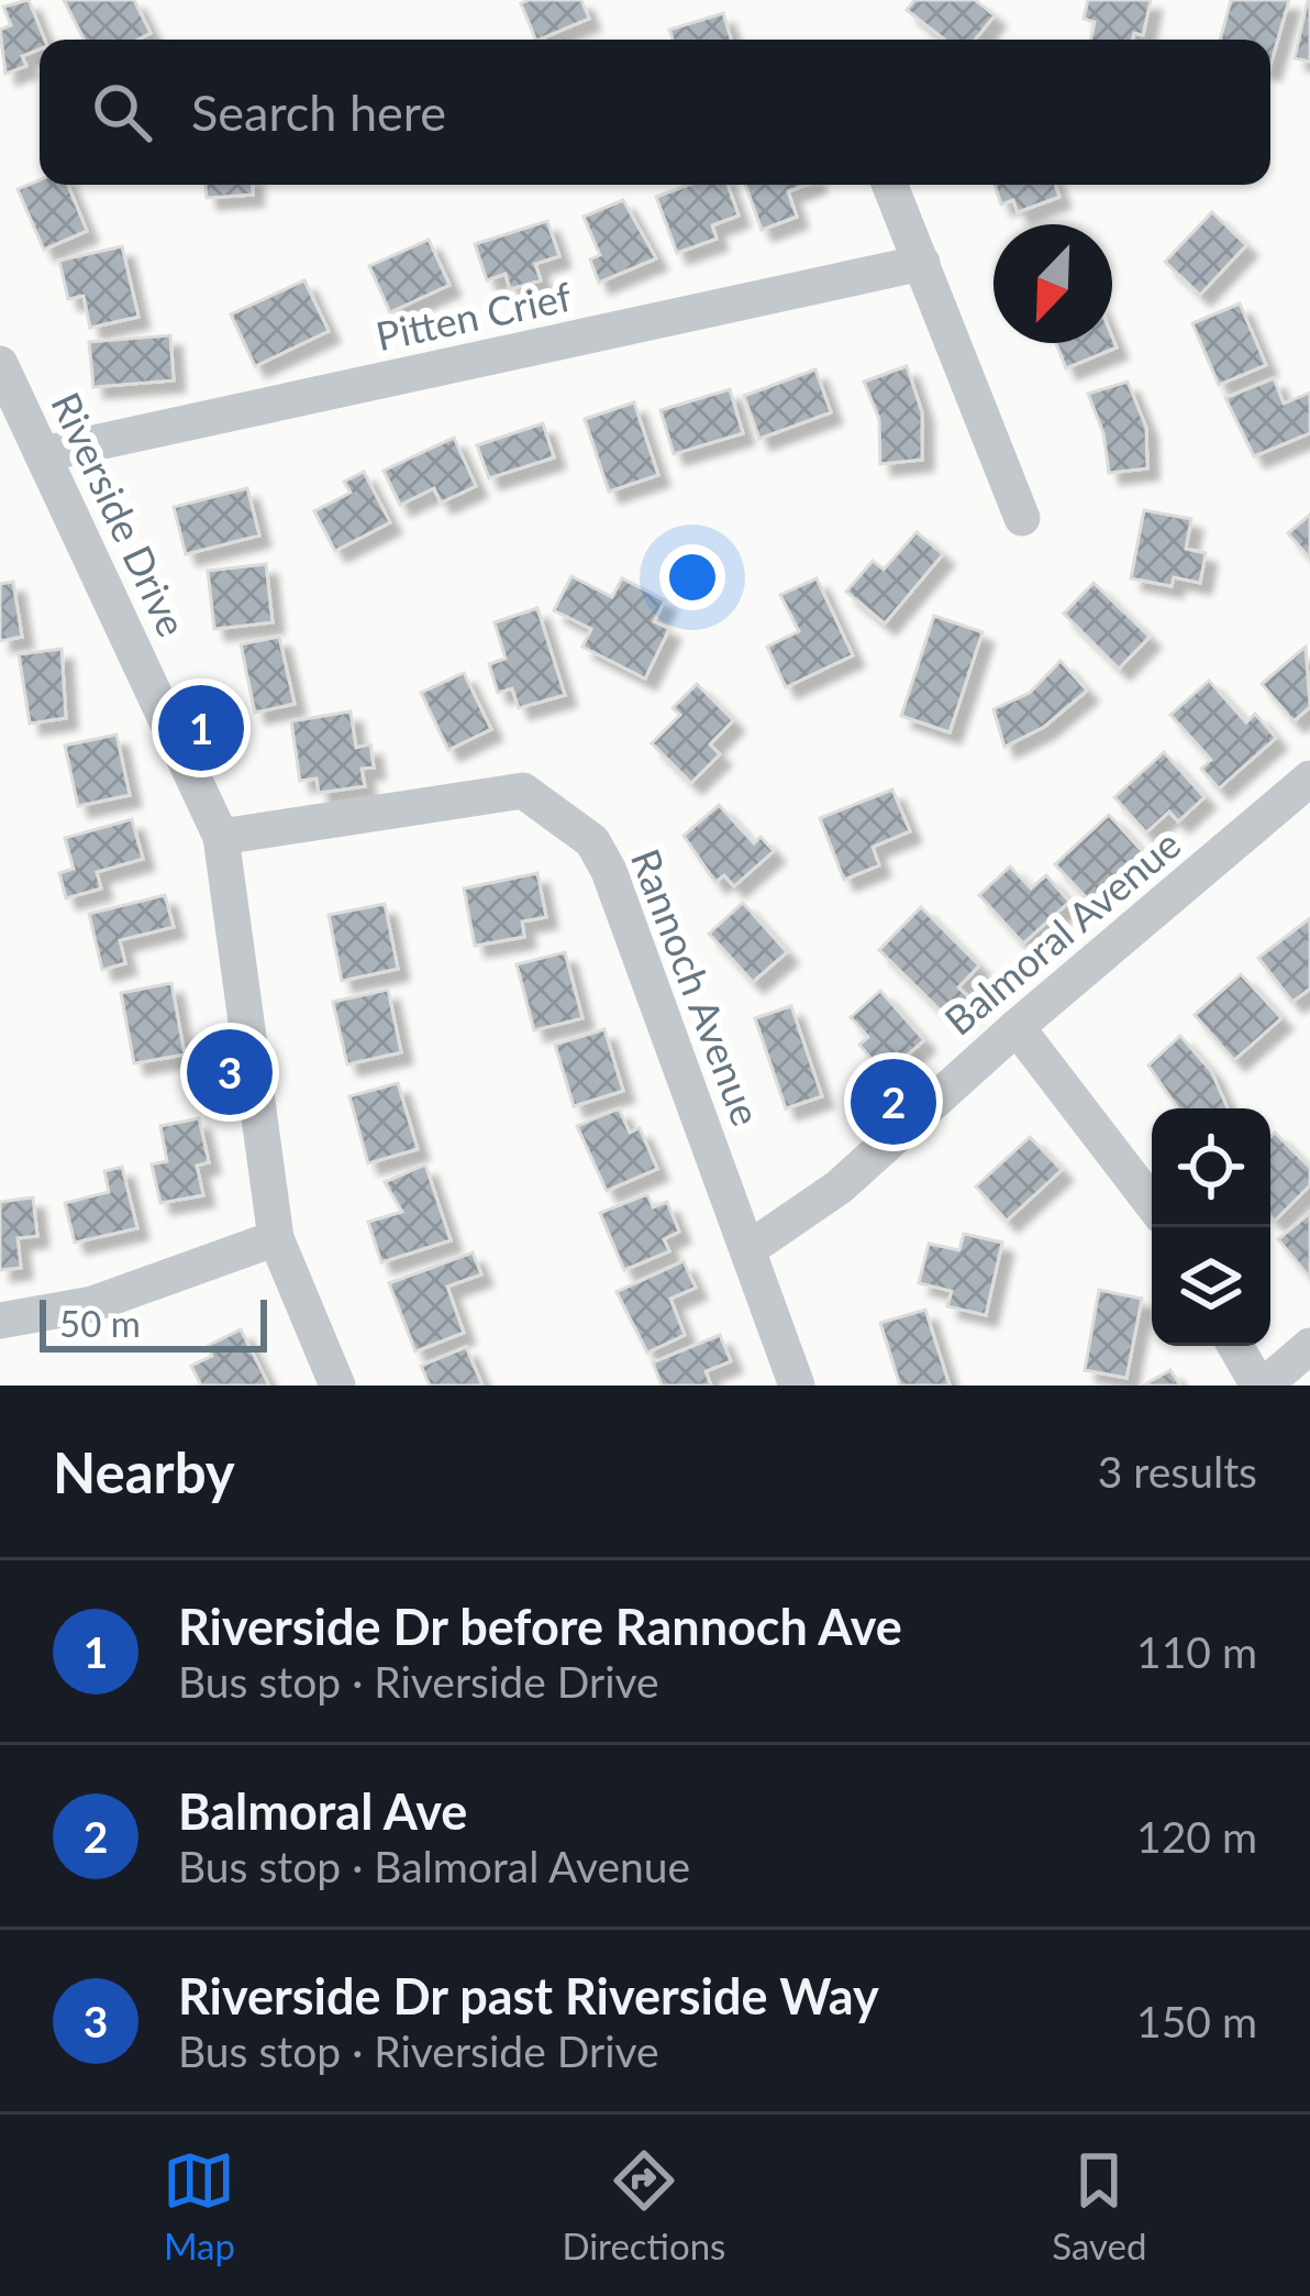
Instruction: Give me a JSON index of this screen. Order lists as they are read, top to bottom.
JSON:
{
  "streets": {
    "street": [
      "Pitten Crief",
      "Riverside Drive",
      "Balmoral Avenue",
      "Rannoch Avenue"
    ]
  },
  "crossings": [
    ["Pitten Crief", "Riverside Drive"],
    ["Riverside Drive", "Rannoch Avenue"],
    ["Balmoral Avenue", "Rannoch Avenue"]
  ],
  "scale_bar": "50 m",
  "north": "bottom left",
  "page": {
    "search": "Search here",
    "pins": ["1", "3", "2"],
    "scale": "50 m",
    "heading": ["Nearby", "3 results"],
    "list": [
      {
        "mark": "1",
        "name": "Riverside Dr before Rannoch Ave",
        "note": "Bus stop · Riverside Drive",
        "value": "110 m"
      },
      {
        "mark": "2",
        "name": "Balmoral Ave",
        "note": "Bus stop · Balmoral Avenue",
        "value": "120 m"
      },
      {
        "mark": "3",
        "name": "Riverside Dr past Riverside Way",
        "note": "Bus stop · Riverside Drive",
        "value": "150 m"
      }
    ],
    "nav": ["Map", "Directions", "Saved"]
  }
}
